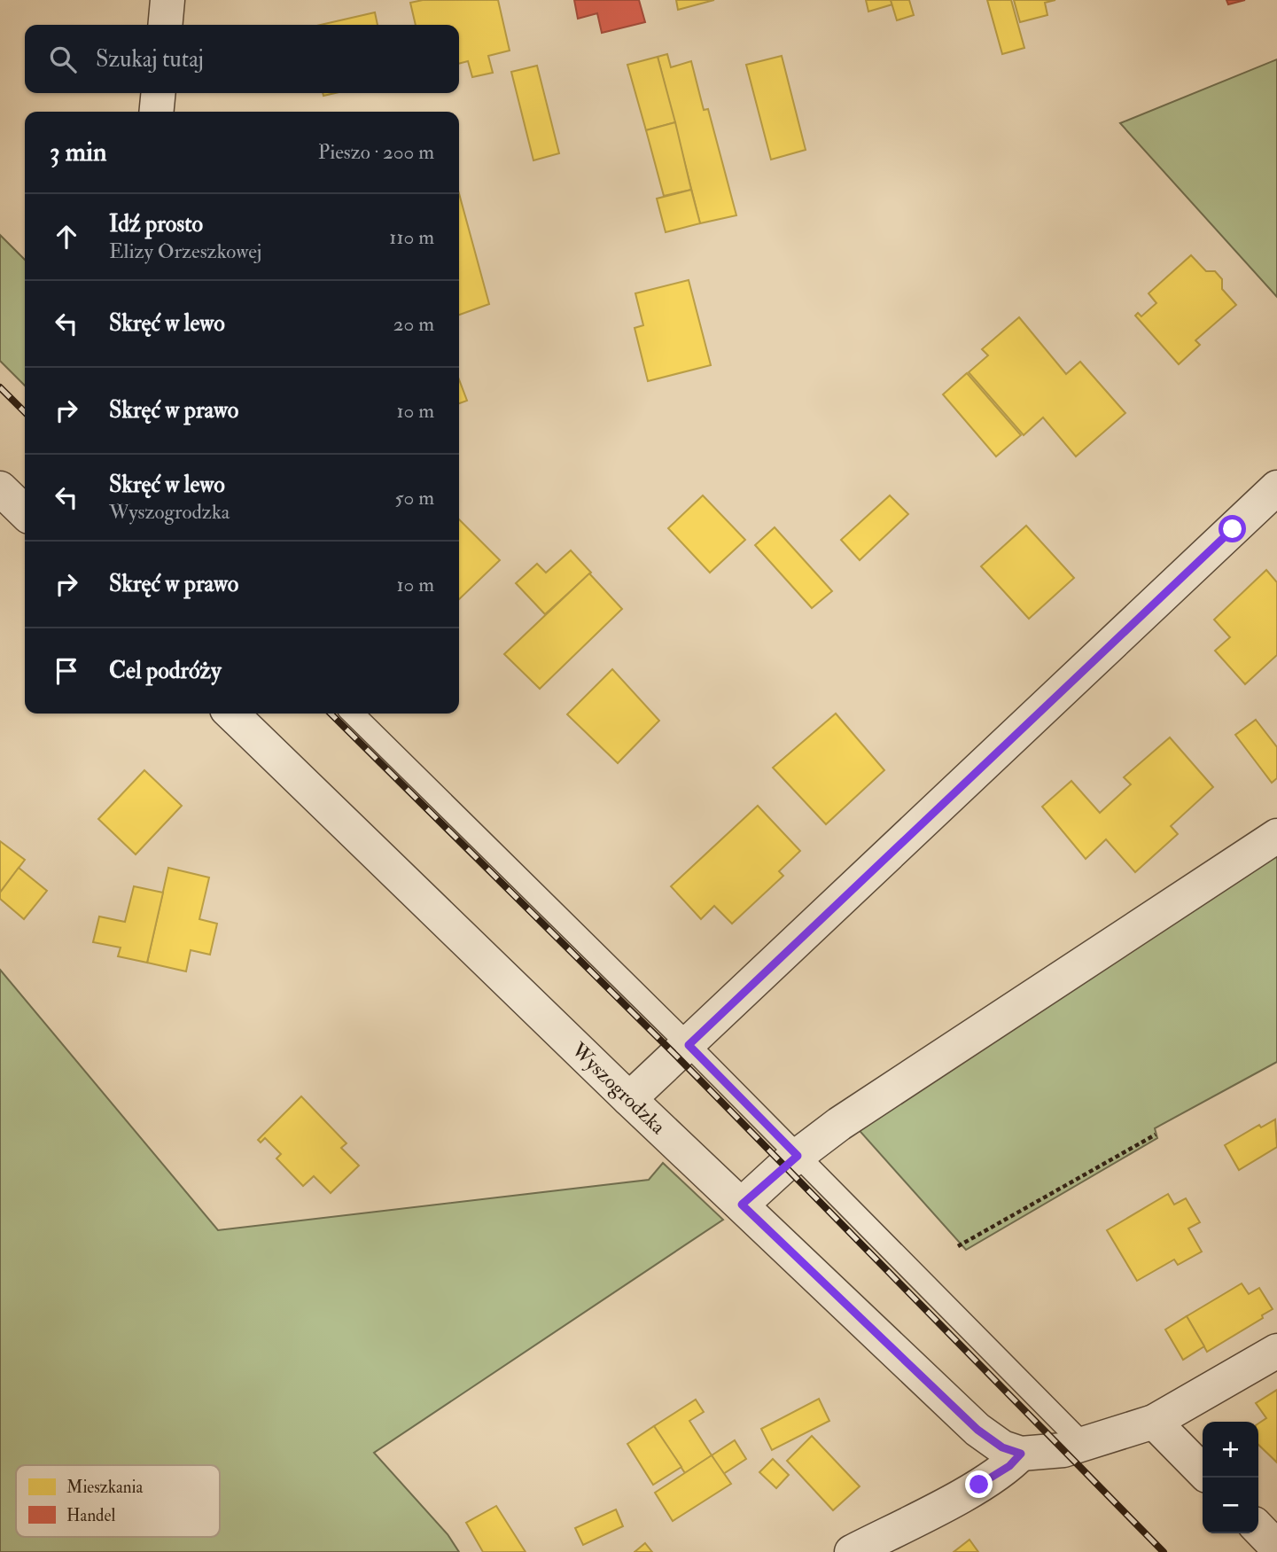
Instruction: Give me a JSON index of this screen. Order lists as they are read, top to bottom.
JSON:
{
  "streets": {
    "street": ["Wyszogrodzka"]
  },
  "legend": ["Mieszkania", "Handel"],
  "page": {
    "search": "Szukaj tutaj",
    "heading": ["3 min", "Pieszo · 200 m"],
    "list": [
      ["Idź prosto", "Elizy Orzeszkowej", "110 m"],
      ["Skręć w lewo", "20 m"],
      ["Skręć w prawo", "10 m"],
      ["Skręć w lewo", "Wyszogrodzka", "50 m"],
      ["Skręć w prawo", "10 m"],
      "Cel podróży"
    ],
    "map_buttons": ["+", "−"]
  }
}
